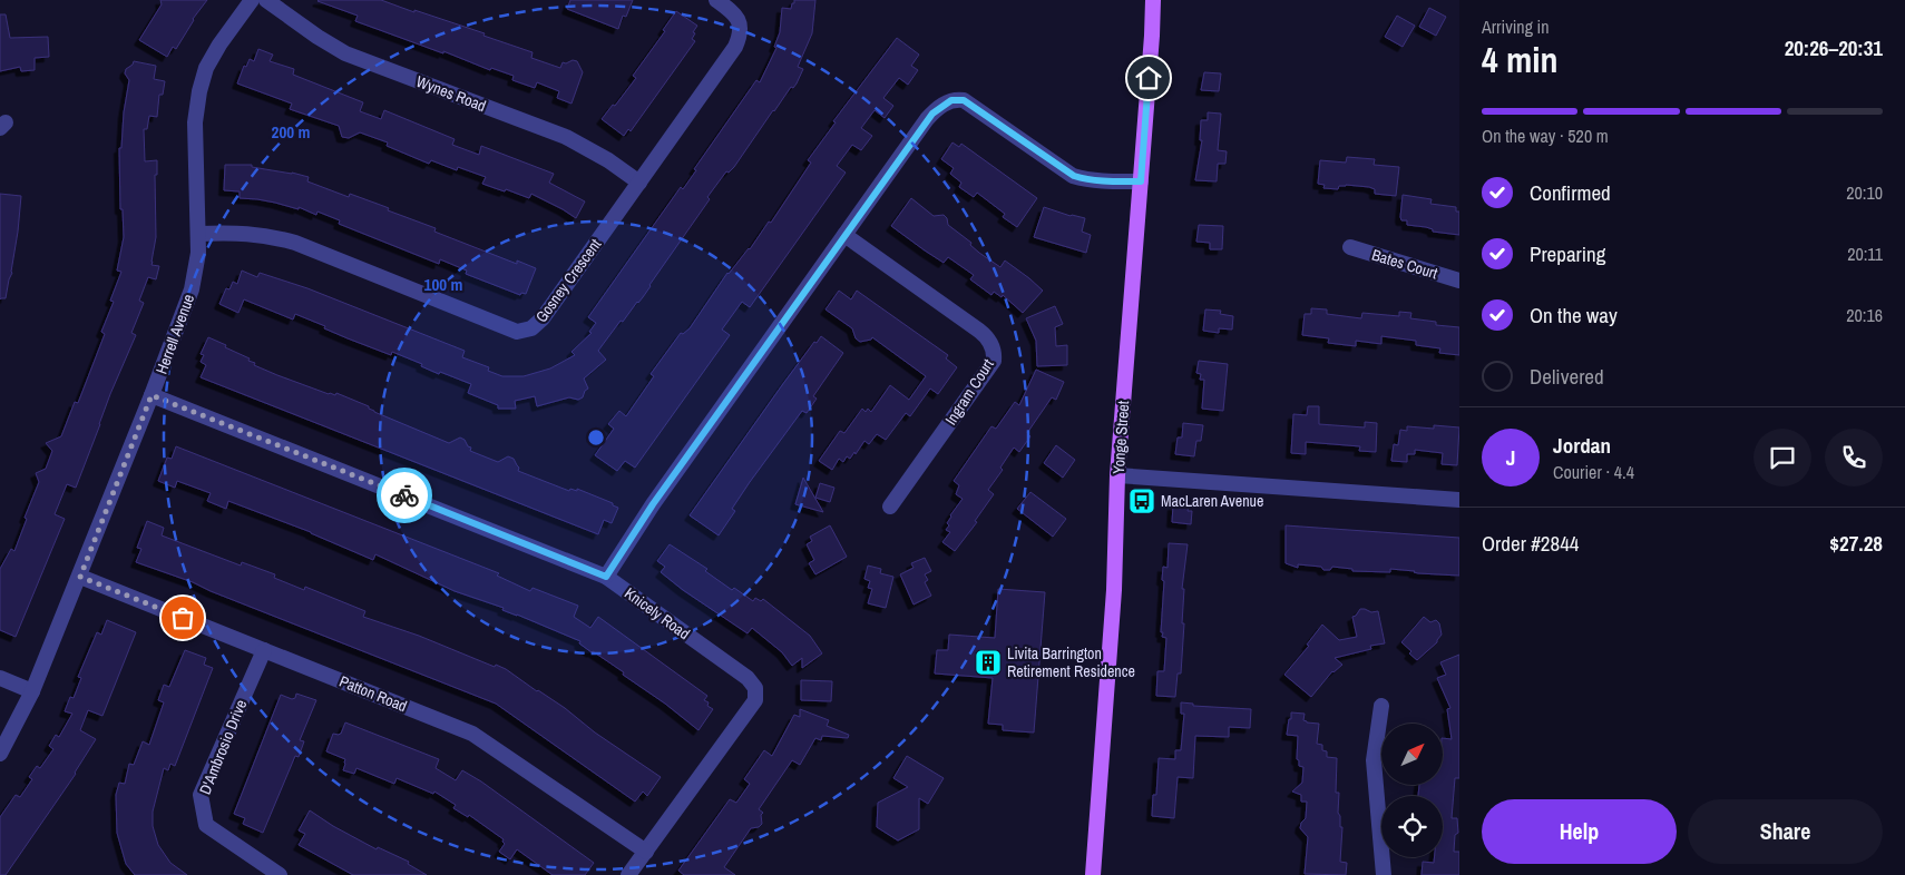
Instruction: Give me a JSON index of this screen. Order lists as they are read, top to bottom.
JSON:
{
  "streets": {
    "main road": ["Yonge Street"],
    "street": [
      "Wynes Road",
      "Bates Court",
      "Gosney Crescent",
      "Herrell Avenue",
      "Ingram Court",
      "Knicely Road",
      "Patton Road",
      "D'Ambrosio Drive"
    ]
  },
  "crossings": [
    ["Wynes Road", "Gosney Crescent"],
    ["Gosney Crescent", "Herrell Avenue"],
    ["Herrell Avenue", "Knicely Road"],
    ["Herrell Avenue", "Patton Road"],
    ["Knicely Road", "Patton Road"],
    ["Patton Road", "D'Ambrosio Drive"]
  ],
  "places": {
    "bus stop": ["MacLaren Avenue"],
    "building": ["Livita Barrington Retirement Residence"]
  },
  "north": "top right",
  "page": {
    "heading": ["4 min", "Arriving in", "20:26–20:31"],
    "panel": [
      "Jordan",
      "Courier · 4.4",
      "Order #2844",
      "$27.28"
    ],
    "bar": "On the way · 520 m",
    "list": [
      ["Confirmed", "20:10"],
      ["Preparing", "20:11"],
      ["On the way", "20:16"],
      "Delivered"
    ],
    "round": "J",
    "buttons": ["Help", "Share"]
  },
  "rings": ["200 m", "100 m"]
}
